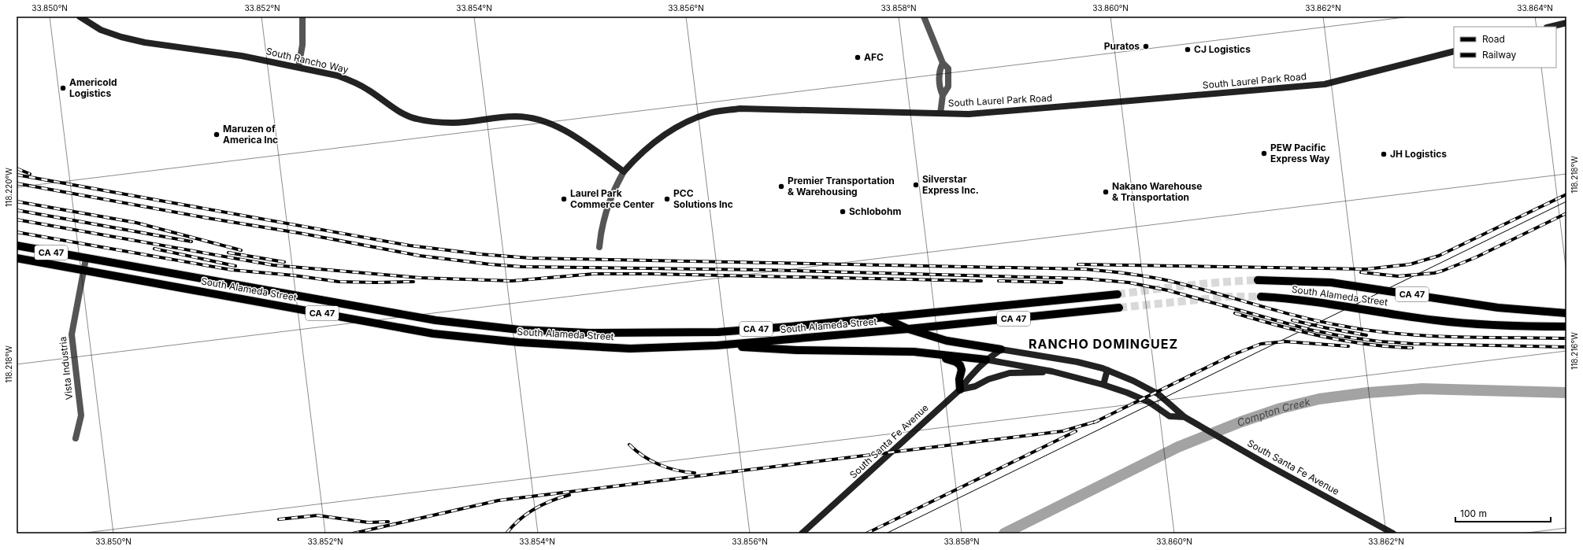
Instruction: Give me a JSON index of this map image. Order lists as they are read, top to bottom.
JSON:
{
  "streets": {
    "main road": ["CA 47", "South Alameda Street"],
    "street": [
      "South Rancho Way",
      "South Laurel Park Road",
      "Vista Industria",
      "South Santa Fe Avenue"
    ]
  },
  "crossings": [
    ["South Rancho Way", "South Laurel Park Road"],
    ["South Alameda Street", "Vista Industria"]
  ],
  "districts": ["RANCHO DOMINGUEZ"],
  "water": ["Compton Creek"],
  "places": [
    "Puratos",
    "CJ Logistics",
    "AFC",
    "Americold Logistics",
    "Maruzen of America Inc",
    "PEW Pacific Express Way",
    "JH Logistics",
    "Silverstar Express Inc.",
    "Premier Transportation & Warehousing",
    "Nakano Warehouse & Transportation",
    "Laurel Park Commerce Center",
    "PCC Solutions Inc",
    "Schlobohm"
  ],
  "legend": ["Road", "Railway"],
  "scale_bar": "100 m",
  "coordinates": [
    "33.850°N",
    "33.852°N",
    "33.854°N",
    "33.856°N",
    "33.858°N",
    "33.860°N",
    "33.862°N",
    "33.864°N",
    "118.218°W",
    "118.220°W",
    "118.216°W"
  ]
}
